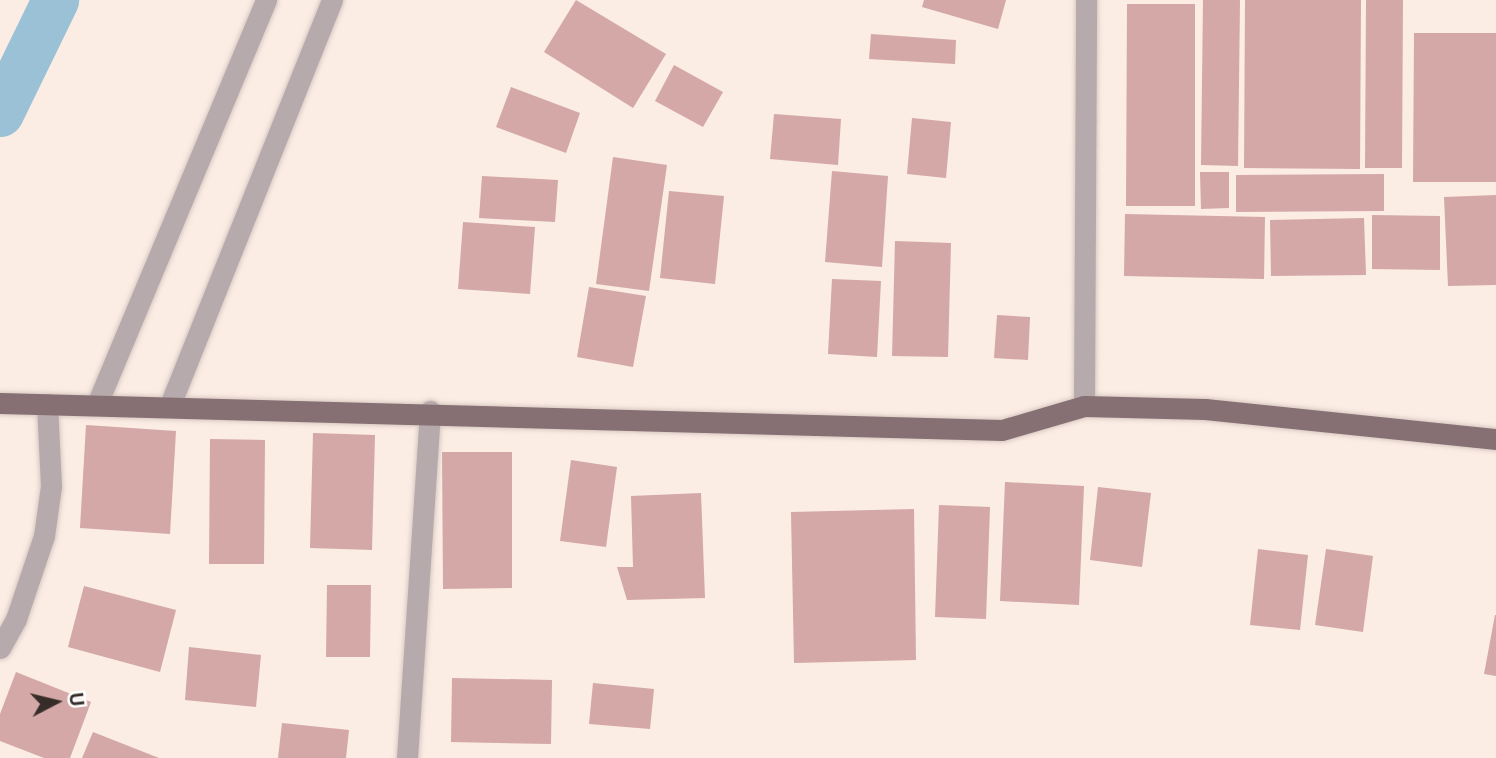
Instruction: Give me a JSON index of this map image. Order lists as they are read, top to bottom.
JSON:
{
  "north": "right"
}
